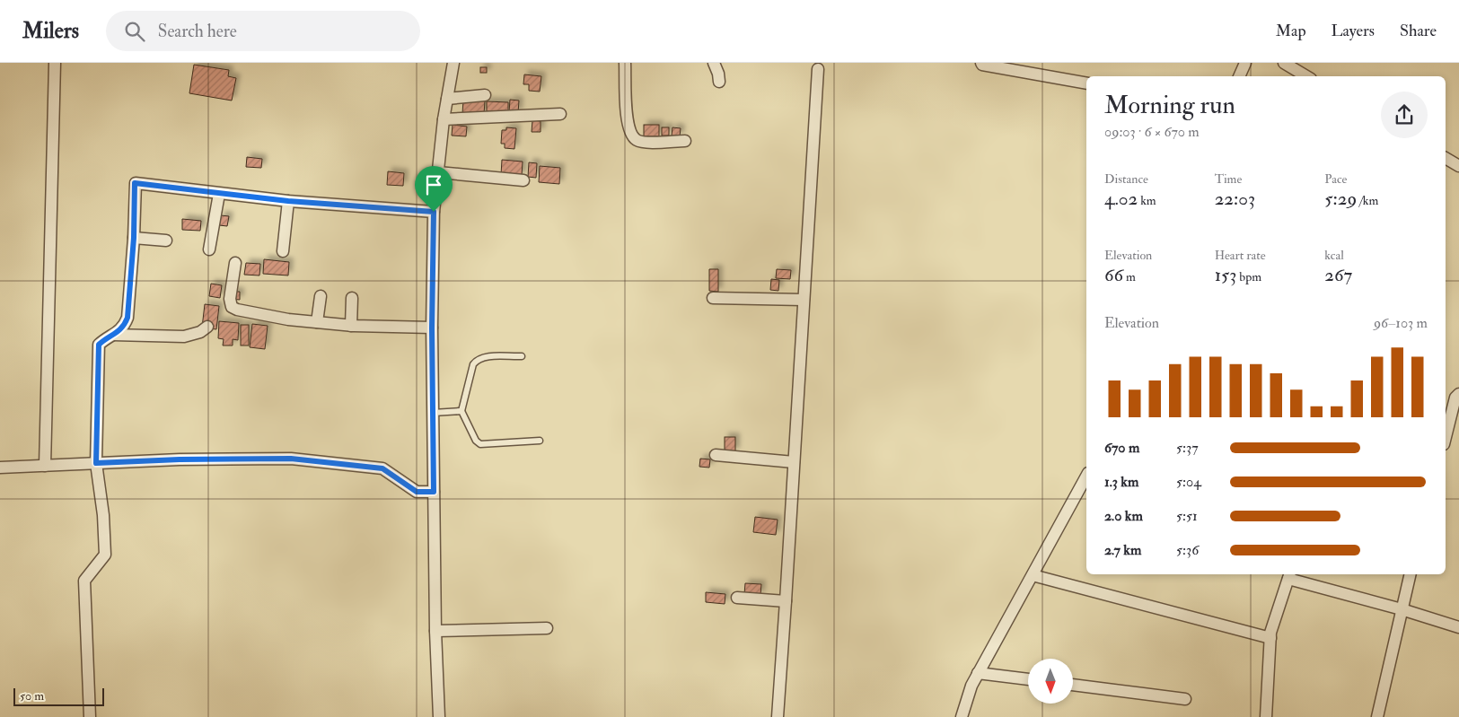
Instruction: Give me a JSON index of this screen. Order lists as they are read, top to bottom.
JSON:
{
  "scale_bar": "50 m",
  "north": "bottom",
  "page": {
    "header": "Milers",
    "search": "Search here",
    "nav": ["Map", "Layers", "Share"],
    "heading": ["Morning run", "09:03 · 6 × 670 m"],
    "stats": [
      ["Distance", "4.02 km"],
      ["Time", "22:03"],
      ["Pace", "5:29 /km"],
      ["Elevation", "66 m"],
      ["Heart rate", "153 bpm"],
      ["kcal", "267"]
    ],
    "chart": ["Elevation", "96–103 m"],
    "list": [
      {
        "name": "670 m",
        "note": "5:37"
      },
      {
        "name": "1.3 km",
        "note": "5:04"
      },
      {
        "name": "2.0 km",
        "note": "5:51"
      },
      {
        "name": "2.7 km",
        "note": "5:36"
      }
    ],
    "scale": "50 m"
  }
}
